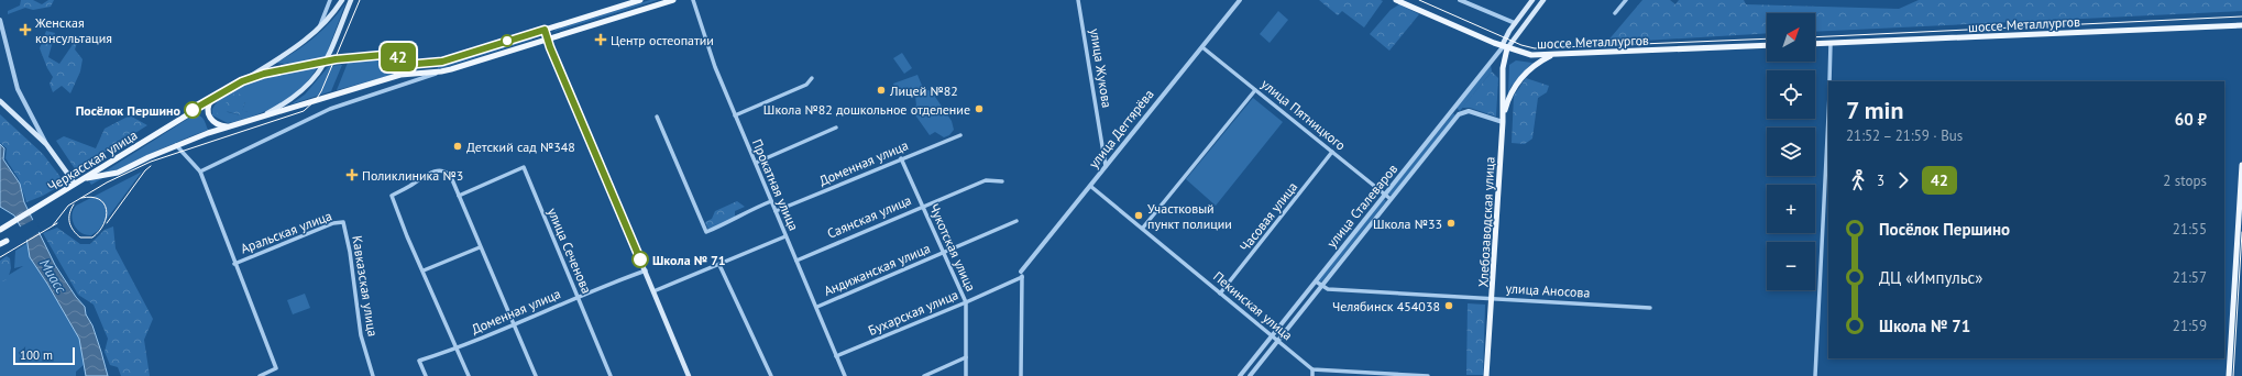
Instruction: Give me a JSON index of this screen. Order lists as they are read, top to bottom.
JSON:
{
  "streets": {
    "main road": [
      "шоссе Металлургов",
      "Черкасская улица",
      "улица Сталеваров",
      "Хлебозаводская улица"
    ],
    "street": [
      "улица Жукова",
      "улица Пятницкого",
      "улица Дегтярёва",
      "Доменная улица",
      "Прокатная улица",
      "Саянская улица",
      "Часовая улица",
      "Аральская улица",
      "Чукотская улица",
      "улица Сеченова",
      "Андижанская улица",
      "Кавказская улица",
      "улица Аносова",
      "Пекинская улица",
      "Бухарская улица"
    ]
  },
  "crossings": [
    ["шоссе Металлургов", "улица Сталеваров"],
    ["шоссе Металлургов", "Хлебозаводская улица"],
    ["улица Жукова", "улица Дегтярёва"],
    ["улица Пятницкого", "улица Дегтярёва"],
    ["улица Пятницкого", "улица Сталеваров"],
    ["улица Пятницкого", "Часовая улица"],
    ["улица Дегтярёва", "Пекинская улица"],
    ["улица Дегтярёва", "Бухарская улица"],
    ["Черкасская улица", "Аральская улица"],
    ["Доменная улица", "Прокатная улица"],
    ["Доменная улица", "Чукотская улица"],
    ["Доменная улица", "улица Сеченова"],
    ["Прокатная улица", "Саянская улица"],
    ["Прокатная улица", "Андижанская улица"],
    ["Прокатная улица", "Бухарская улица"],
    ["улица Сталеваров", "Хлебозаводская улица"],
    ["улица Сталеваров", "улица Аносова"],
    ["улица Сталеваров", "Пекинская улица"],
    ["Саянская улица", "Чукотская улица"],
    ["Часовая улица", "Пекинская улица"],
    ["Хлебозаводская улица", "улица Аносова"],
    ["Аральская улица", "Кавказская улица"],
    ["Чукотская улица", "Андижанская улица"],
    ["Чукотская улица", "Бухарская улица"]
  ],
  "water": ["Миасс"],
  "places": {
    "health": ["Женская консультация", "Центр остеопатии", "Поликлиника №3"],
    "other": [
      "Лицей №82",
      "Школа №82 дошкольное отделение",
      "Посёлок Першино",
      "Детский сад №348",
      "Участковый пункт полиции",
      "Школа №33",
      "Школа № 71",
      "Челябинск 454038"
    ]
  },
  "lines": ["bus line 42"],
  "scale_bar": "100 m",
  "north": "top right",
  "page": {
    "on_map": "42",
    "map_buttons": ["+", "−"],
    "heading": ["7 min", "21:52 – 21:59 · Bus", "60 ₽"],
    "legs": ["3", "42", "2 stops"],
    "list": [
      {
        "name": "Посёлок Першино",
        "value": "21:55"
      },
      {
        "name": "ДЦ «Импульс»",
        "value": "21:57"
      },
      {
        "name": "Школа № 71",
        "value": "21:59"
      }
    ],
    "scale": "100 m"
  }
}
